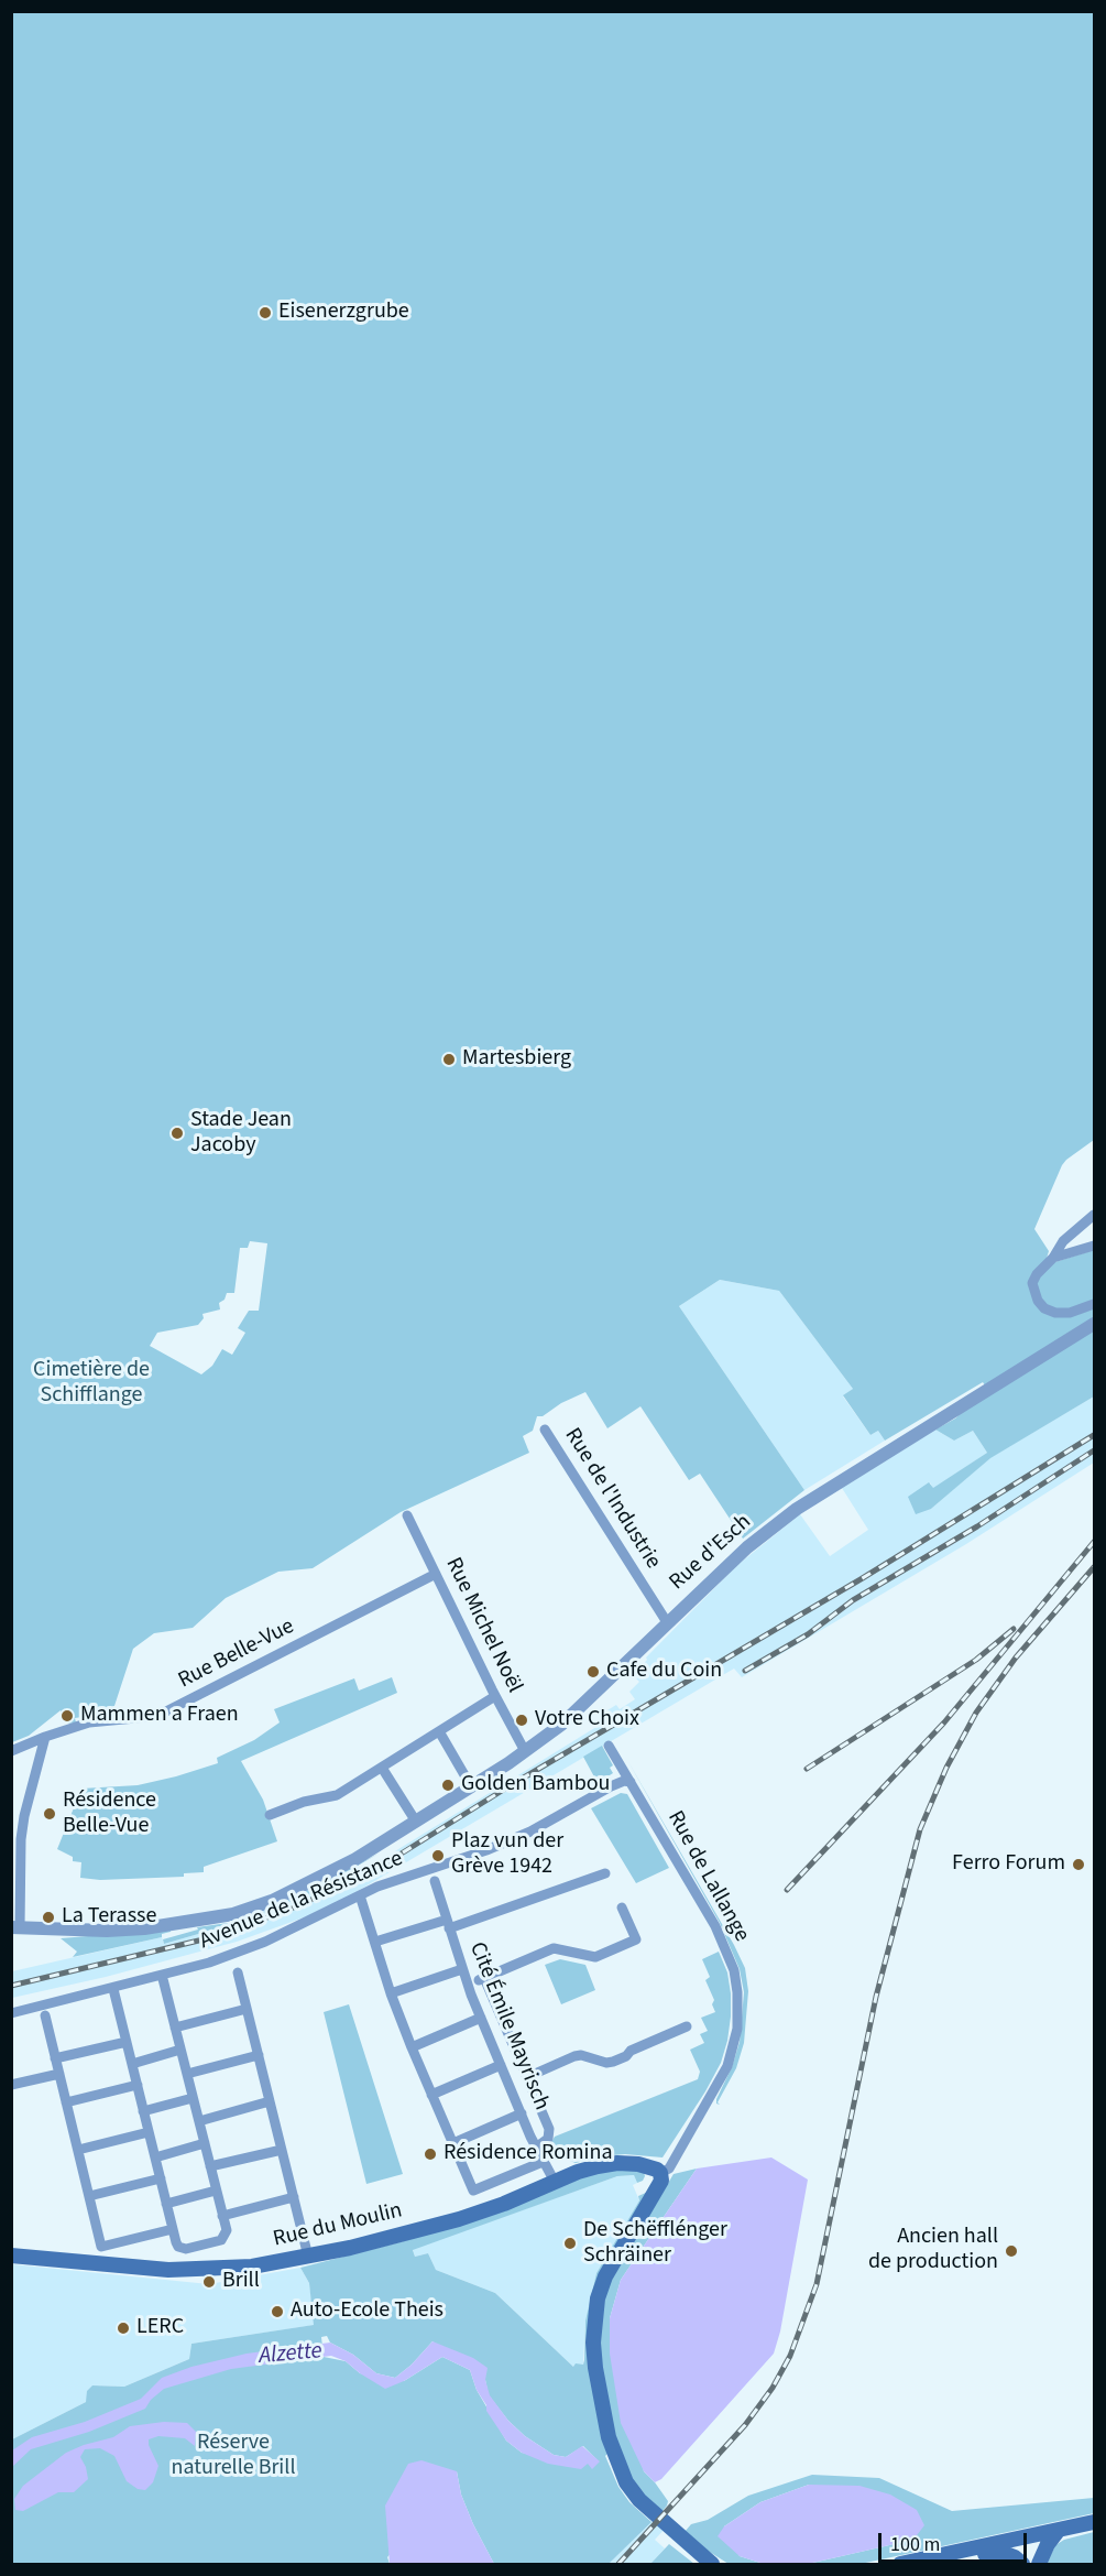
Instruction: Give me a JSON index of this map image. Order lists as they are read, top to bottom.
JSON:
{
  "streets": {
    "main road": ["Rue du Moulin"],
    "street": [
      "Rue de l'Industrie",
      "Rue d'Esch",
      "Rue Michel Noël",
      "Rue Belle-Vue",
      "Rue de Lallange",
      "Avenue de la Résistance",
      "Cité Émile Mayrisch"
    ]
  },
  "crossings": [
    ["Rue de l'Industrie", "Rue d'Esch"],
    ["Rue d'Esch", "Rue Michel Noël"],
    ["Rue Michel Noël", "Rue Belle-Vue"],
    ["Rue de Lallange", "Avenue de la Résistance"],
    ["Rue de Lallange", "Rue du Moulin"],
    ["Cité Émile Mayrisch", "Rue du Moulin"]
  ],
  "water": ["Alzette"],
  "parks": ["Cimetière de Schifflange", "Réserve naturelle Brill"],
  "places": [
    "Eisenerzgrube",
    "Martesbierg",
    "Stade Jean Jacoby",
    "Cafe du Coin",
    "Mammen a Fraen",
    "Votre Choix",
    "Golden Bambou",
    "Résidence Belle-Vue",
    "Plaz vun der Grève 1942",
    "Ferro Forum",
    "La Terasse",
    "Résidence Romina",
    "De Schëfflénger Schräiner",
    "Ancien hall de production",
    "Brill",
    "Auto-Ecole Theis",
    "LERC"
  ],
  "scale_bar": "100 m"
}
